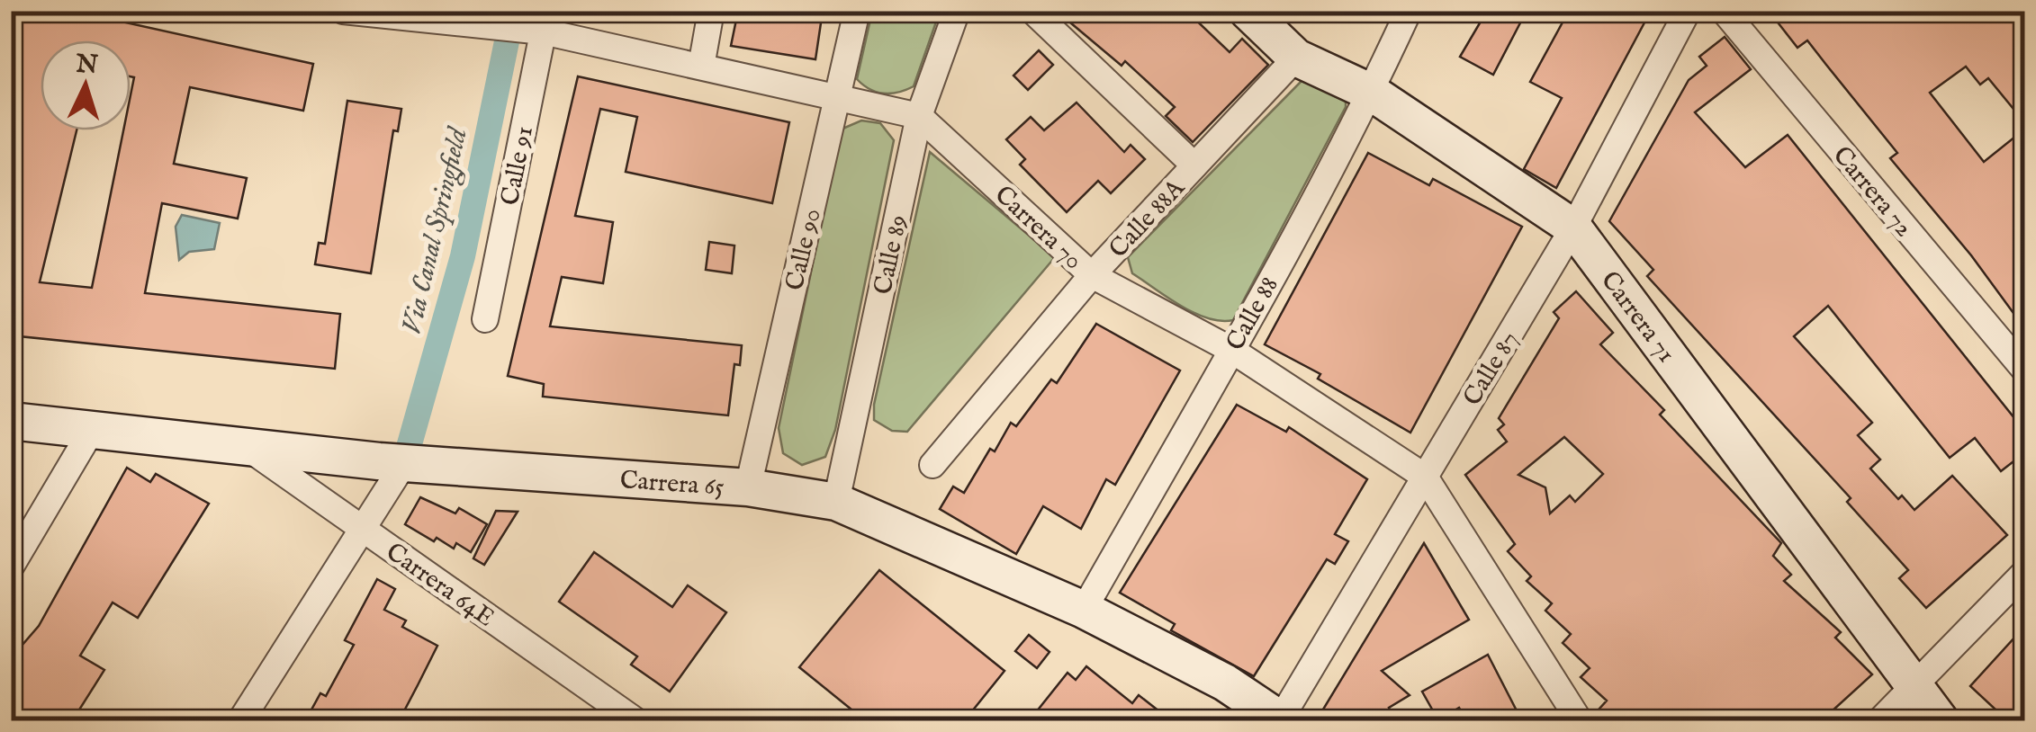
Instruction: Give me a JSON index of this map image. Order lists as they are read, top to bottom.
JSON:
{
  "streets": {
    "street": [
      "Calle 91",
      "Carrera 72",
      "Calle 88A",
      "Carrera 70",
      "Calle 90",
      "Calle 89",
      "Calle 88",
      "Carrera 71",
      "Calle 87",
      "Carrera 65",
      "Carrera 64E"
    ]
  },
  "crossings": [
    ["Calle 91", "Carrera 70"],
    ["Calle 88A", "Carrera 70"],
    ["Calle 88A", "Carrera 71"],
    ["Carrera 70", "Calle 90"],
    ["Carrera 70", "Calle 89"],
    ["Carrera 70", "Calle 88"],
    ["Carrera 70", "Calle 87"],
    ["Calle 90", "Carrera 65"],
    ["Calle 89", "Carrera 65"],
    ["Calle 88", "Carrera 71"],
    ["Calle 88", "Carrera 65"],
    ["Carrera 71", "Calle 87"],
    ["Calle 87", "Carrera 65"],
    ["Carrera 65", "Carrera 64E"]
  ],
  "water": ["Via Canal Springfield"],
  "north": "top"
}
